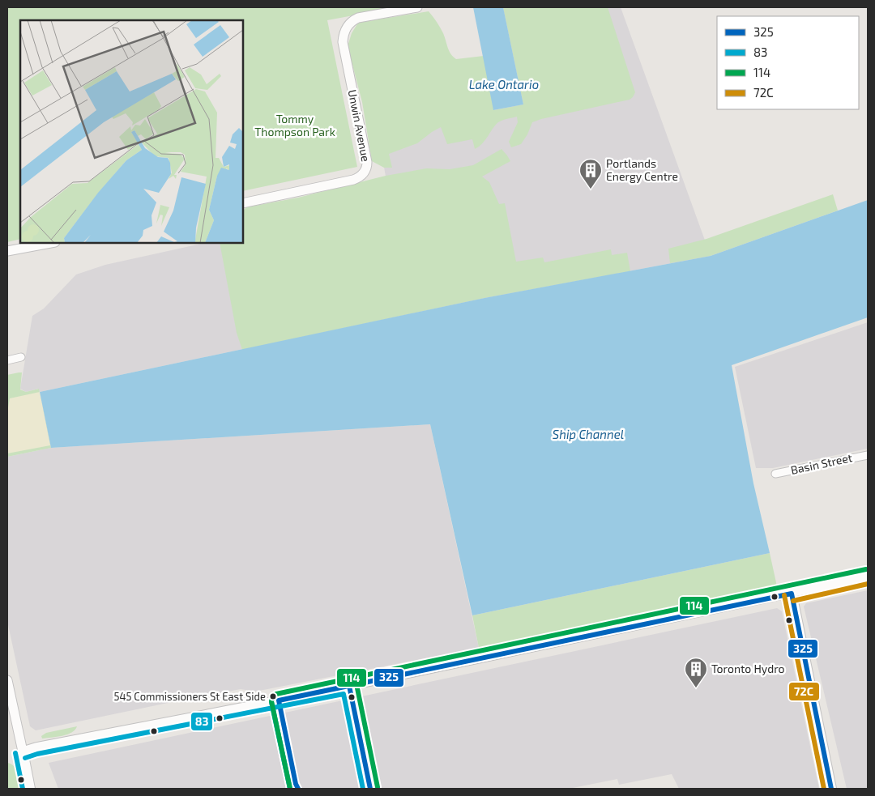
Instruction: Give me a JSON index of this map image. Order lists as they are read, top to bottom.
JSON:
{
  "streets": {
    "street": ["Unwin Avenue", "Basin Street"]
  },
  "water": ["Lake Ontario", "Ship Channel"],
  "parks": ["Tommy Thompson Park"],
  "places": {
    "building": ["Portlands Energy Centre", "Toronto Hydro"],
    "other": ["545 Commissioners St East Side"]
  },
  "lines": [
    "transit line 114",
    "transit line 72C",
    "transit line 325",
    "transit line 83"
  ],
  "legend": [
    "325",
    "83",
    "114",
    "72C"
  ]
}
